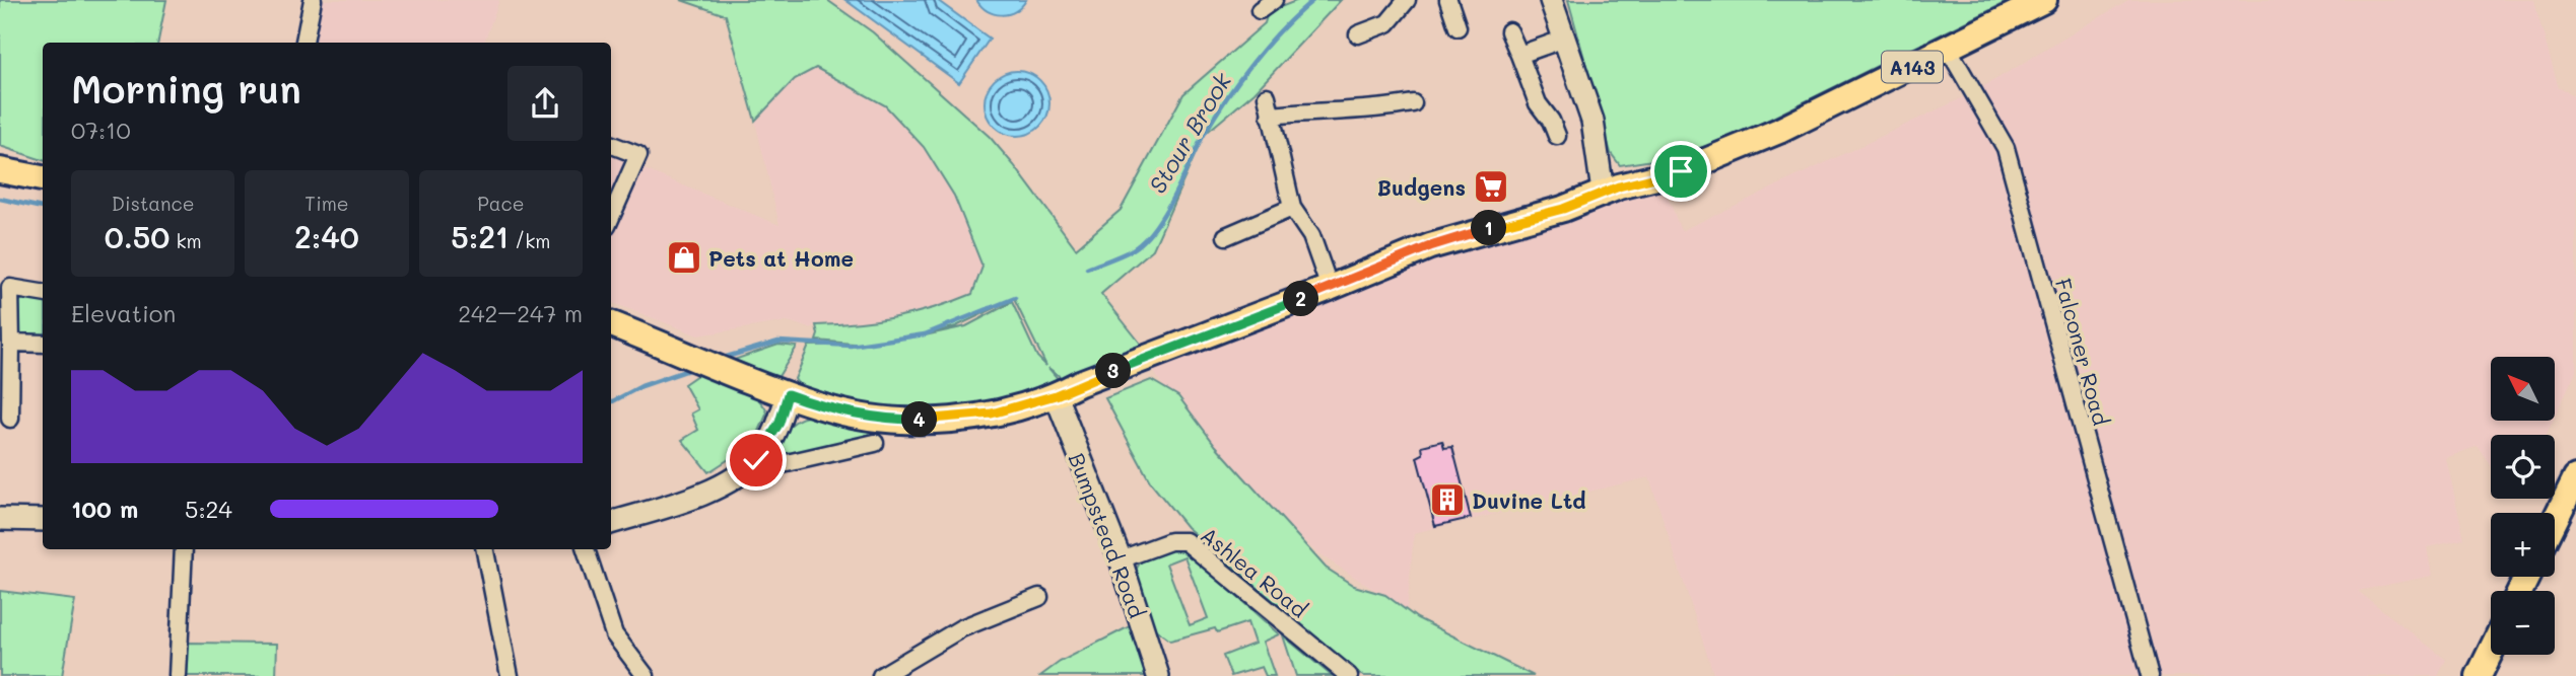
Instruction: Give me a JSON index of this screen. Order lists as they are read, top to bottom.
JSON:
{
  "streets": {
    "main road": ["A143"],
    "street": ["Falconer Road", "Bumpstead Road", "Ashlea Road"]
  },
  "crossings": [
    ["A143", "Falconer Road"],
    ["A143", "Bumpstead Road"],
    ["Bumpstead Road", "Ashlea Road"]
  ],
  "water": ["Stour Brook"],
  "places": {
    "supermarket": ["Budgens"],
    "shop": ["Pets at Home"],
    "building": ["Duvine Ltd"]
  },
  "north": "top left",
  "page": {
    "heading": ["Morning run", "07:10"],
    "stats": [
      ["Distance", "0.50 km"],
      ["Time", "2:40"],
      ["Pace", "5:21 /km"]
    ],
    "pins": [
      "1",
      "2",
      "3",
      "4"
    ],
    "chart": ["Elevation", "242–247 m"],
    "map_buttons": ["+", "−"],
    "list": [
      {
        "name": "100 m",
        "note": "5:24"
      }
    ]
  }
}
